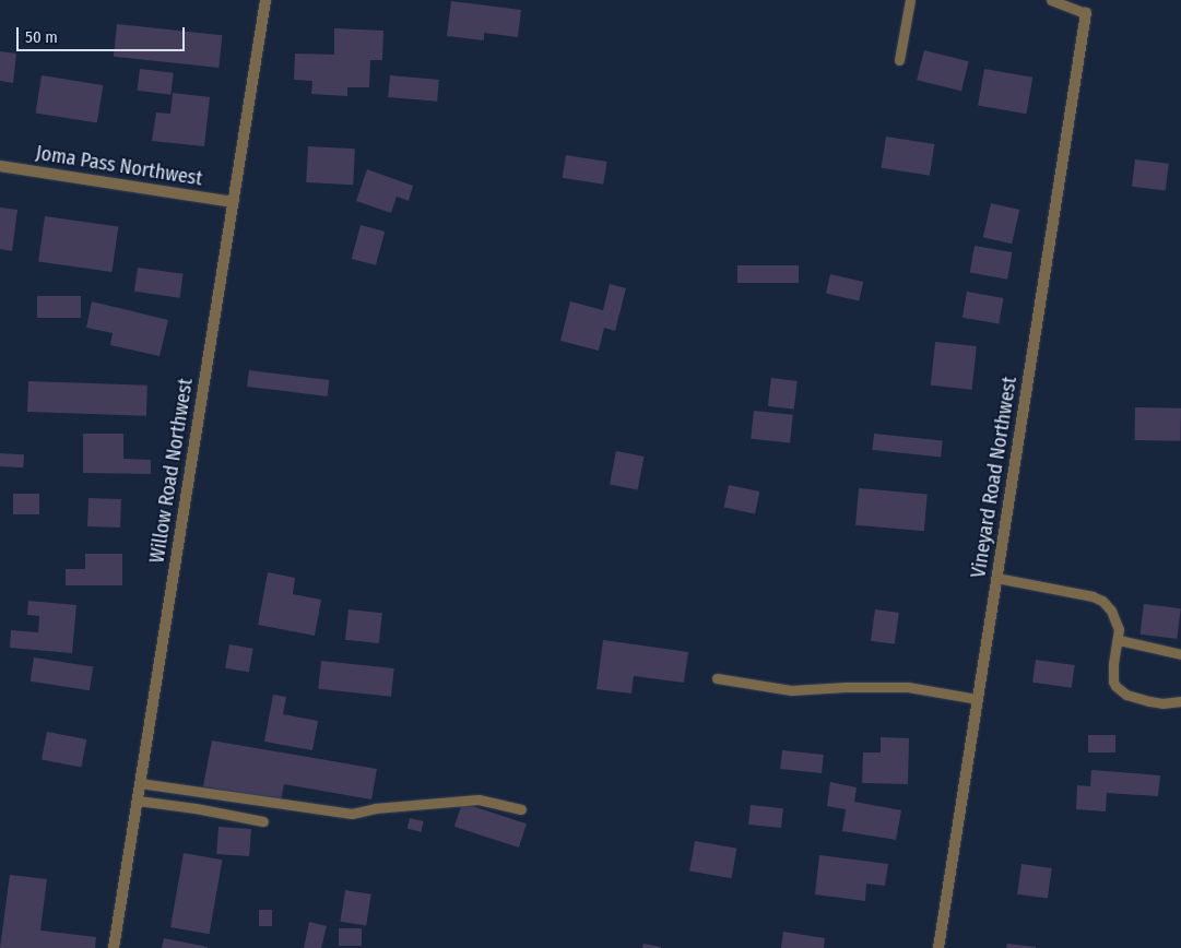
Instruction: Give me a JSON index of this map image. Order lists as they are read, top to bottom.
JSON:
{
  "streets": {
    "street": ["Joma Pass Northwest", "Willow Road Northwest", "Vineyard Road Northwest"]
  },
  "crossings": [
    ["Joma Pass Northwest", "Willow Road Northwest"]
  ],
  "scale_bar": "50 m"
}
